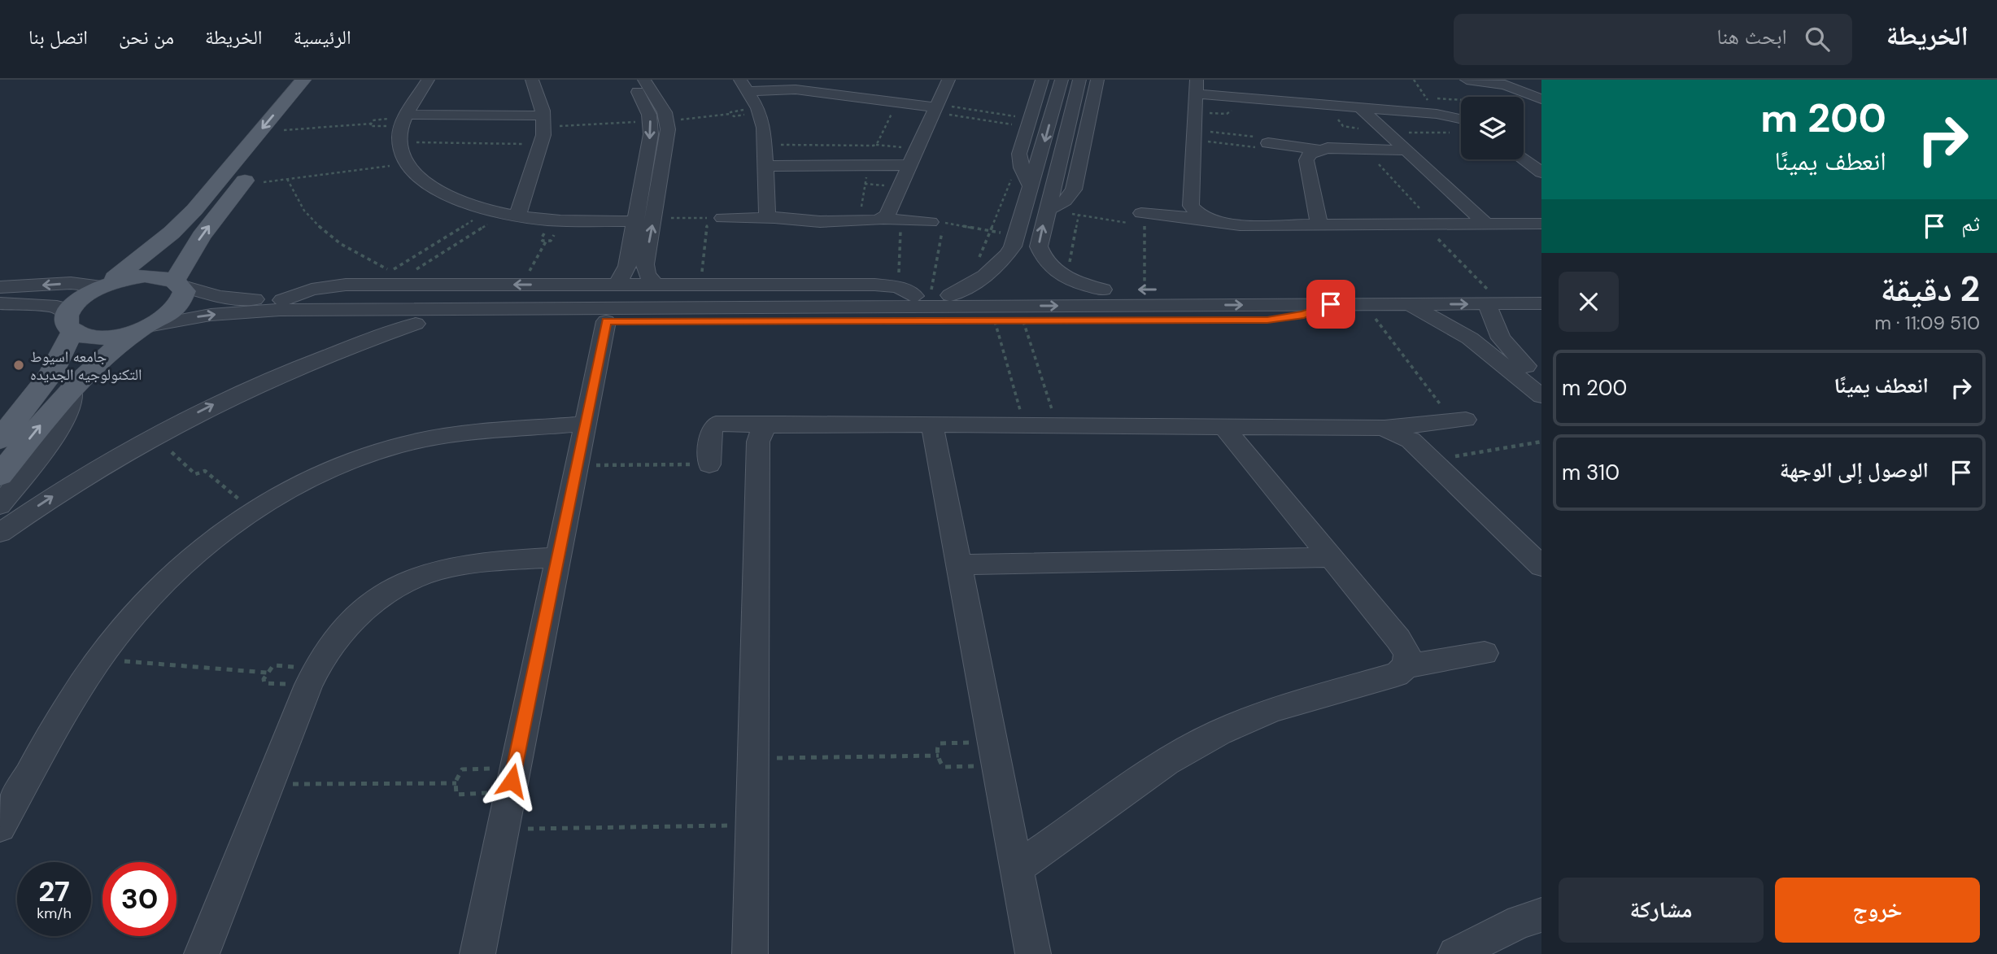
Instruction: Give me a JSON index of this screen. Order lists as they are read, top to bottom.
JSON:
{
  "places": ["جامعه اسيوط التكنولوجيه الجديده"],
  "page": {
    "header": "الخريطة",
    "search": "ابحث هنا",
    "nav": [
      "الرئيسية",
      "الخريطة",
      "من نحن",
      "اتصل بنا"
    ],
    "turn": ["200 m", "انعطف يمينًا"],
    "then": "ثم",
    "heading": ["2 دقيقة", "510 m · 11:09"],
    "list": [
      {
        "name": "انعطف يمينًا",
        "value": "200 m"
      },
      {
        "name": "الوصول إلى الوجهة",
        "value": "310 m"
      }
    ],
    "speed": "27 km/h",
    "limit": "30",
    "buttons": ["خروج", "مشاركة"]
  }
}
